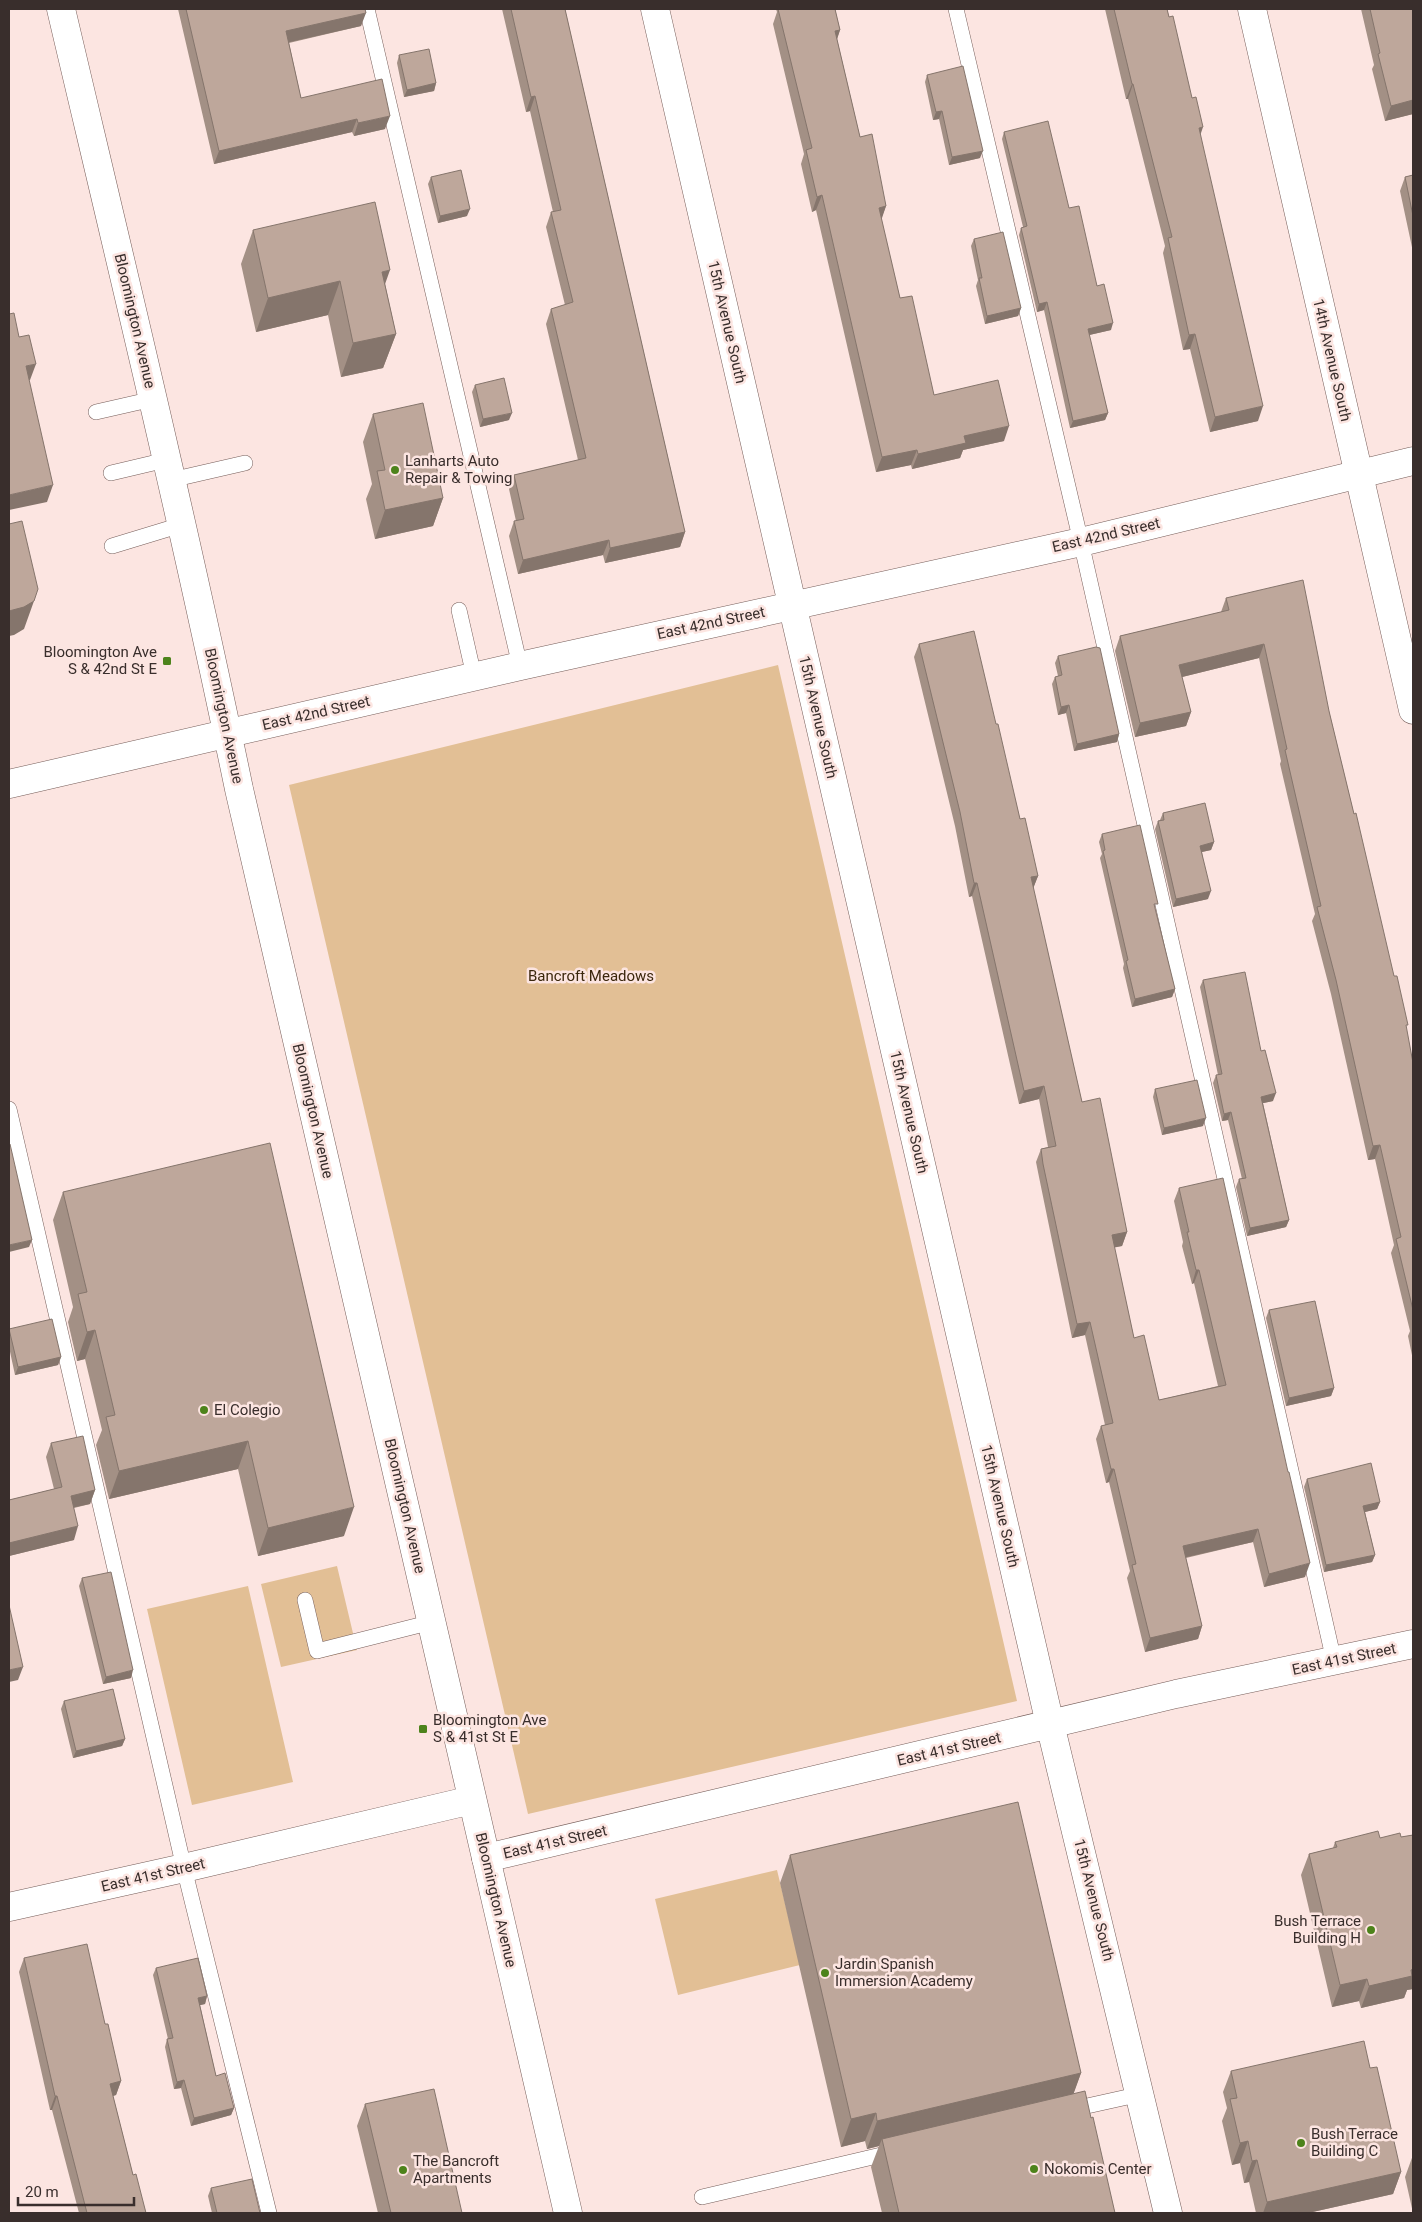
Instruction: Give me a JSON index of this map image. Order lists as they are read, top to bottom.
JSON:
{
  "streets": {
    "street": [
      "Bloomington Avenue",
      "15th Avenue South",
      "14th Avenue South",
      "East 42nd Street",
      "East 41st Street"
    ]
  },
  "crossings": [
    ["Bloomington Avenue", "East 42nd Street"],
    ["Bloomington Avenue", "East 41st Street"],
    ["15th Avenue South", "East 42nd Street"],
    ["15th Avenue South", "East 41st Street"],
    ["14th Avenue South", "East 42nd Street"]
  ],
  "parks": ["Bancroft Meadows"],
  "places": {
    "other": [
      "Lanharts Auto Repair & Towing",
      "El Colegio",
      "Bush Terrace Building H",
      "Jardin Spanish Immersion Academy",
      "Bush Terrace Building C",
      "Nokomis Center",
      "The Bancroft Apartments"
    ],
    "transit": ["Bloomington Ave S & 42nd St E", "Bloomington Ave S & 41st St E"]
  },
  "scale_bar": "20 m"
}
